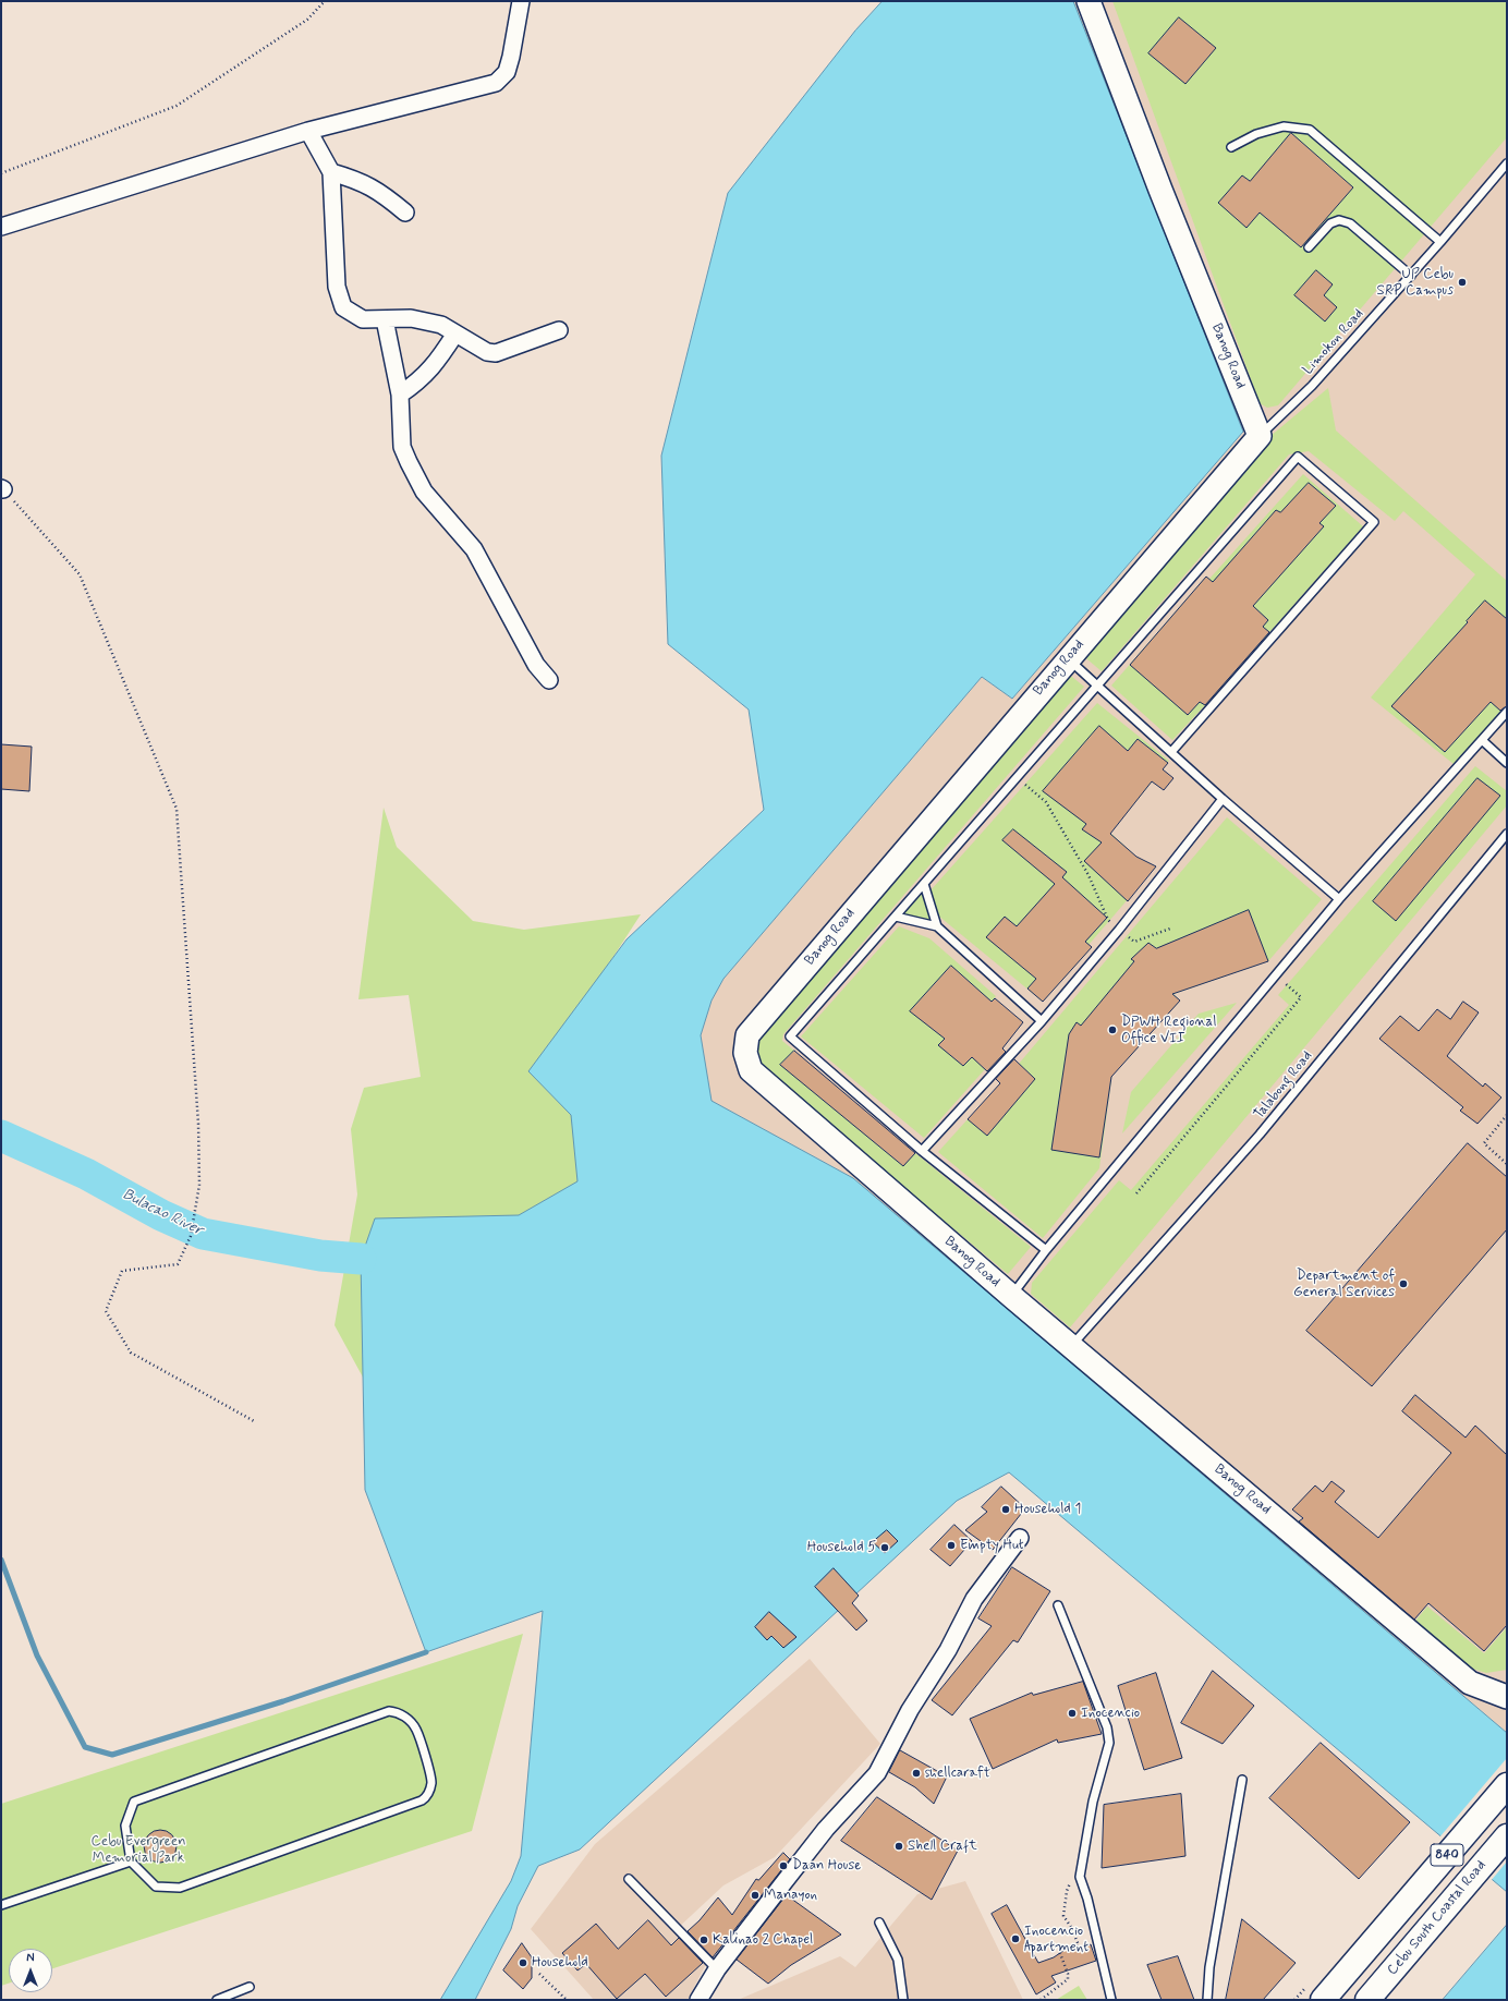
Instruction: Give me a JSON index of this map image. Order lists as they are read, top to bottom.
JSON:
{
  "streets": {
    "highway": ["840", "Cebu South Coastal Road"],
    "street": ["Banog Road"],
    "lane": ["Limokon Road", "Talabong Road"]
  },
  "crossings": [
    ["Limokon Road", "Banog Road"],
    ["Banog Road", "Talabong Road"]
  ],
  "water": ["Bulacao River"],
  "parks": ["Cebu Evergreen Memorial Park"],
  "places": [
    "UP Cebu SRP Campus",
    "DPWH Regional Office VII",
    "Department of General Services",
    "Household 1",
    "Empty Hut",
    "Household 5",
    "Inocencio",
    "shellcaraft",
    "Shell Craft",
    "Daan House",
    "Manayon",
    "Inocencio Apartment",
    "Kalinao 2 Chapel",
    "Household"
  ],
  "north": "top"
}
